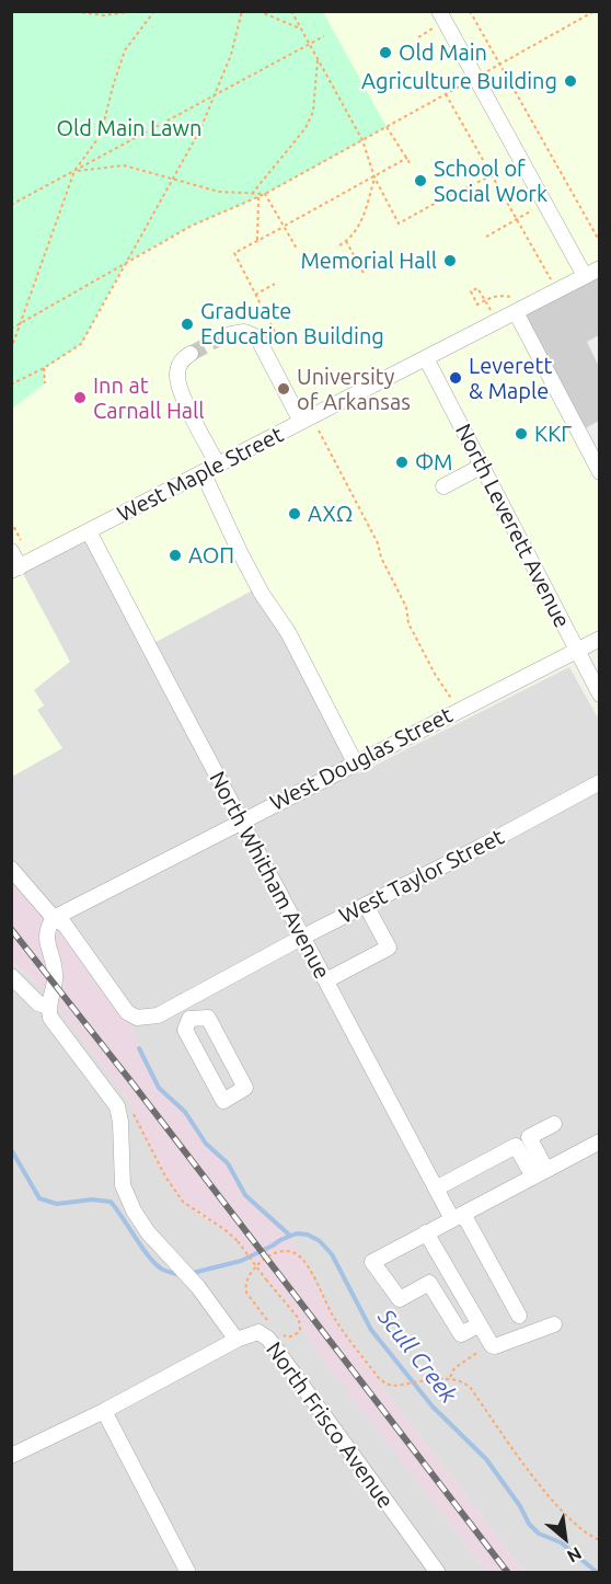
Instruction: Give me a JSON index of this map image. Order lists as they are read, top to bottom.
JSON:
{
  "streets": {
    "street": [
      "West Maple Street",
      "North Leverett Avenue",
      "West Douglas Street",
      "North Whitham Avenue",
      "West Taylor Street",
      "North Frisco Avenue"
    ]
  },
  "crossings": [
    ["West Maple Street", "North Leverett Avenue"],
    ["West Maple Street", "North Whitham Avenue"],
    ["North Leverett Avenue", "West Douglas Street"],
    ["West Douglas Street", "North Whitham Avenue"],
    ["West Douglas Street", "West Taylor Street"],
    ["North Whitham Avenue", "West Taylor Street"]
  ],
  "water": ["Scull Creek"],
  "parks": ["Old Main Lawn"],
  "places": [
    "Old Main",
    "Agriculture Building",
    "School of Social Work",
    "Memorial Hall",
    "Graduate Education Building",
    "Leverett & Maple",
    "University of Arkansas",
    "Inn at Carnall Hall",
    "ΚΚΓ",
    "ΦΜ",
    "ΑΧΩ",
    "ΑΟΠ"
  ],
  "north": "bottom right"
}
